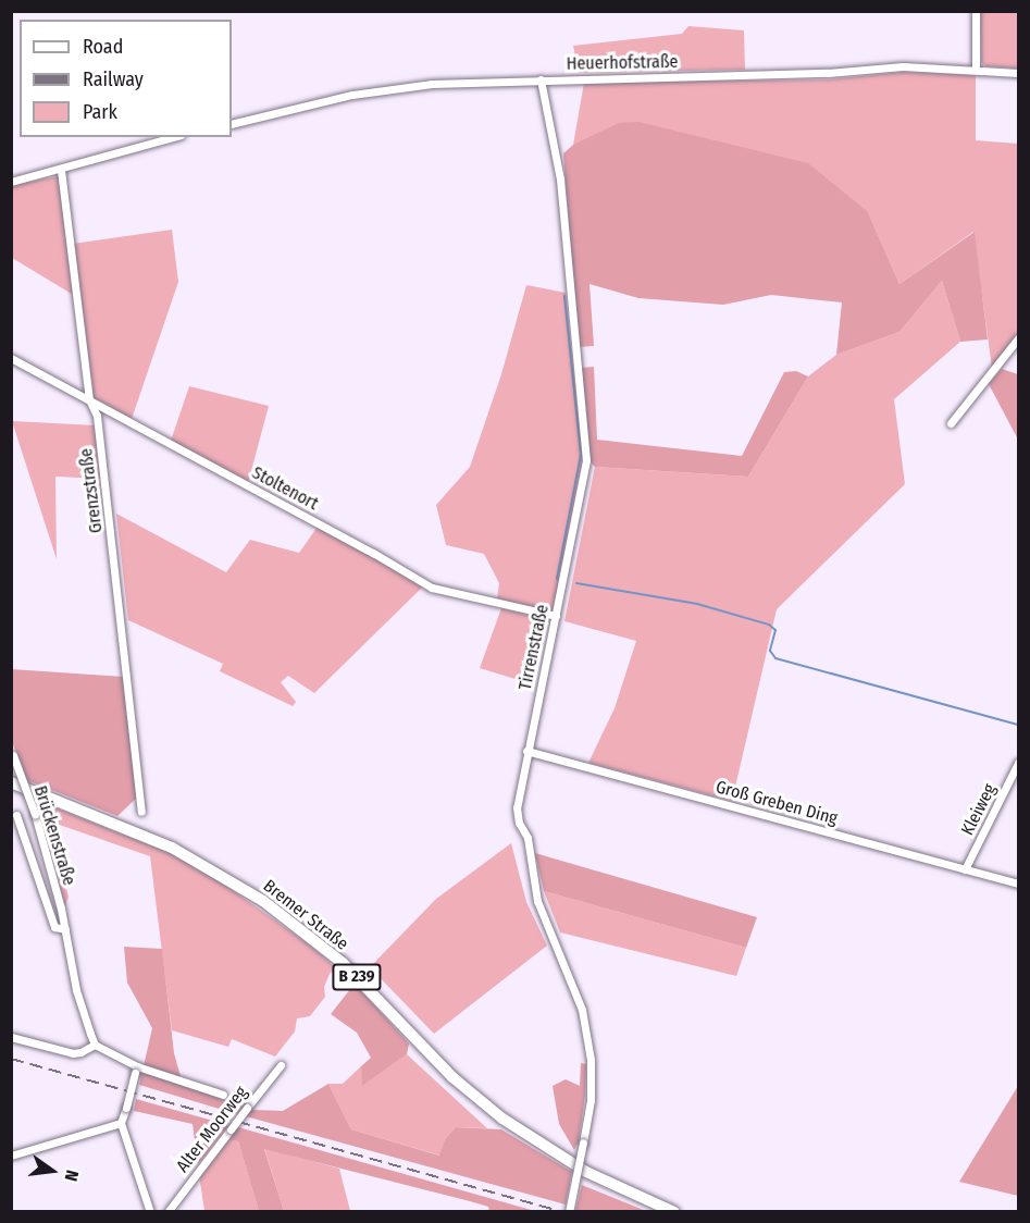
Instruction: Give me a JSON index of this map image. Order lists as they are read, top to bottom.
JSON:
{
  "streets": {
    "main road": ["Bremer Straße", "B 239"],
    "street": [
      "Heuerhofstraße",
      "Stoltenort",
      "Grenzstraße",
      "Tirrenstraße",
      "Groß Greben Ding",
      "Kleiweg",
      "Brückenstraße",
      "Alter Moorweg"
    ]
  },
  "crossings": [
    ["Heuerhofstraße", "Tirrenstraße"],
    ["Stoltenort", "Grenzstraße"],
    ["Stoltenort", "Tirrenstraße"],
    ["Tirrenstraße", "Groß Greben Ding"],
    ["Groß Greben Ding", "Kleiweg"]
  ],
  "legend": ["Road", "Railway", "Park"],
  "north": "right"
}
